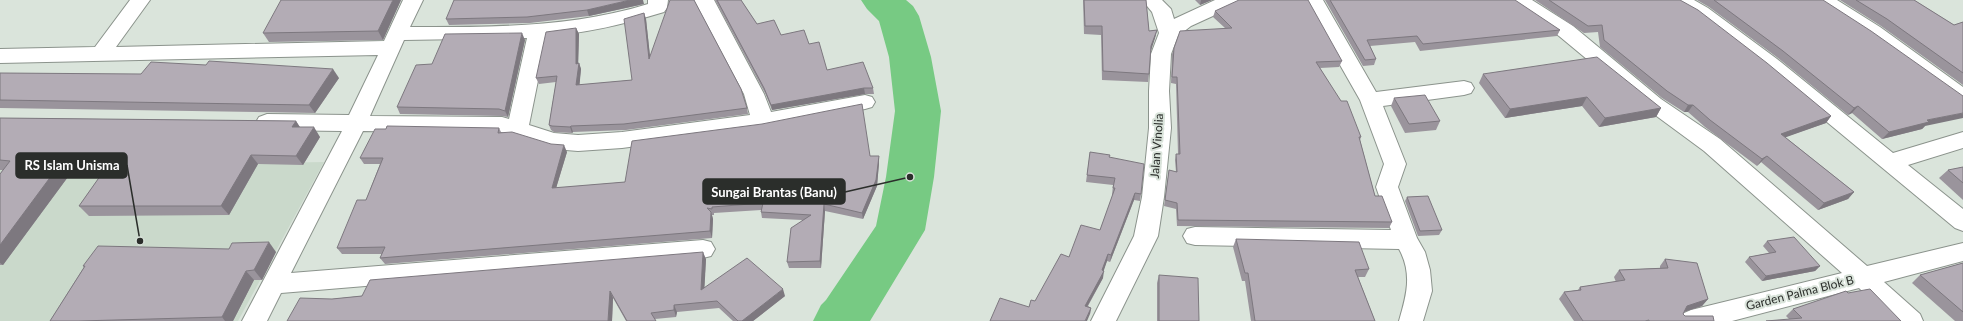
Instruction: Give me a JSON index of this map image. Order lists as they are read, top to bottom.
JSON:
{
  "streets": {
    "street": ["Jalan Vinolia", "Garden Palma Blok B"]
  },
  "places": ["Sungai Brantas (Banu)", "RS Islam Unisma"]
}
